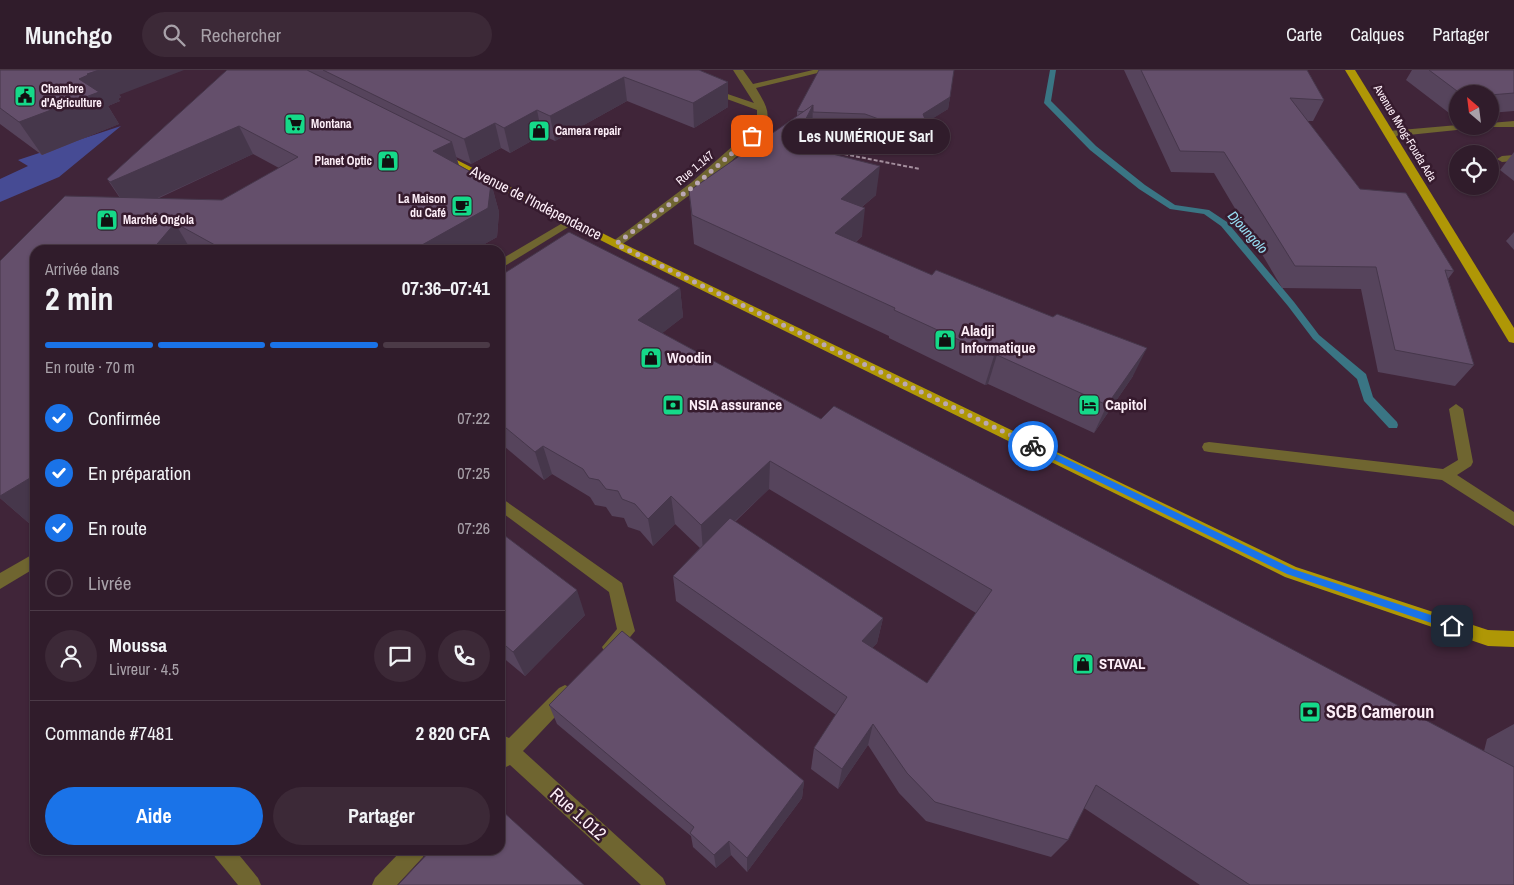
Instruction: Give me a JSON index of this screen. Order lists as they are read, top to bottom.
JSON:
{
  "streets": {
    "main road": ["Avenue Mvog-Fouda Ada", "Avenue de l'Indépendance"],
    "street": ["Rue 1.147", "Rue 1.012"]
  },
  "crossings": [
    ["Rue 1.147", "Avenue de l'Indépendance"]
  ],
  "water": ["Djoungolo"],
  "places": {
    "public building": ["Chambre d'Agriculture"],
    "supermarket": ["Montana"],
    "shop": [
      "Camera repair",
      "Planet Optic",
      "Marché Ongola",
      "Aladji Informatique",
      "Woodin",
      "STAVAL"
    ],
    "other": ["Les NUMÉRIQUE Sarl"],
    "cafe": ["La Maison du Café"],
    "bank": ["NSIA assurance", "SCB Cameroun"],
    "hotel": ["Capitol"]
  },
  "north": "top left",
  "page": {
    "header": "Munchgo",
    "search": "Rechercher",
    "nav": ["Carte", "Calques", "Partager"],
    "bubble": "Les NUMÉRIQUE Sarl",
    "heading": ["2 min", "Arrivée dans", "07:36–07:41"],
    "panel": [
      "Moussa",
      "Livreur · 4.5",
      "Commande #7481",
      "2 820 CFA"
    ],
    "bar": "En route · 70 m",
    "list": [
      ["Confirmée", "07:22"],
      ["En préparation", "07:25"],
      ["En route", "07:26"],
      "Livrée"
    ],
    "buttons": ["Aide", "Partager"]
  }
}
